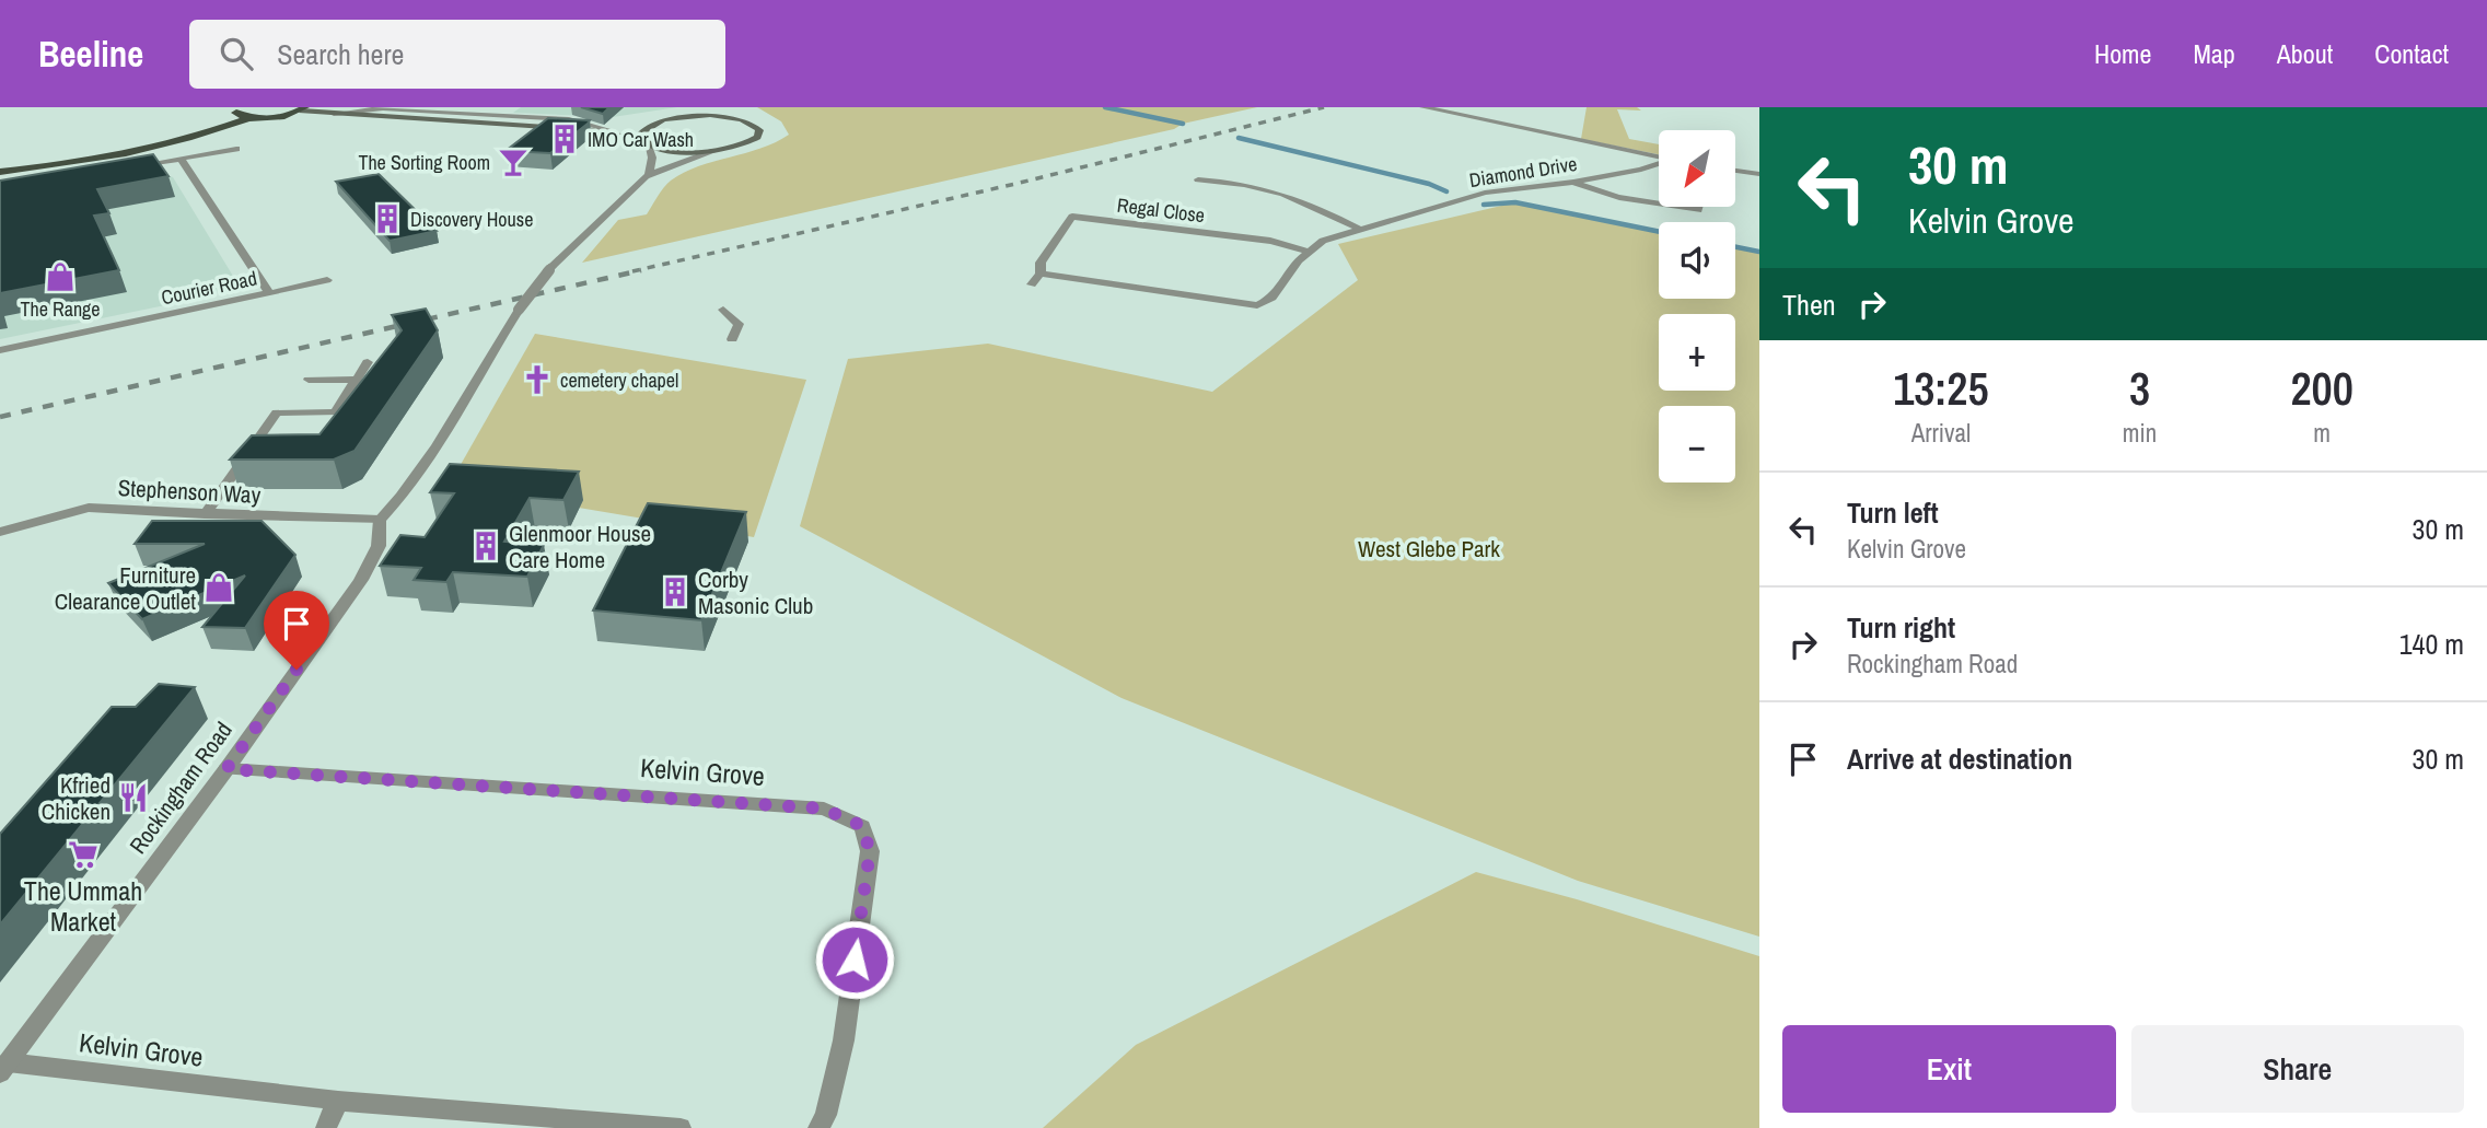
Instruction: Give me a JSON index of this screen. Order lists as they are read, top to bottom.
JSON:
{
  "streets": {
    "street": [
      "Diamond Drive",
      "Regal Close",
      "Courier Road",
      "Stephenson Way",
      "Kelvin Grove",
      "Rockingham Road"
    ]
  },
  "crossings": [
    ["Diamond Drive", "Regal Close"],
    ["Stephenson Way", "Rockingham Road"],
    ["Kelvin Grove", "Rockingham Road"]
  ],
  "parks": ["West Glebe Park"],
  "places": {
    "building": [
      "IMO Car Wash",
      "Discovery House",
      "Glenmoor House Care Home",
      "Corby Masonic Club"
    ],
    "bar": ["The Sorting Room"],
    "shop": ["The Range", "Furniture Clearance Outlet"],
    "church": ["cemetery chapel"],
    "restaurant": ["Kfried Chicken"],
    "supermarket": ["The Ummah Market"]
  },
  "north": "bottom left",
  "page": {
    "header": "Beeline",
    "search": "Search here",
    "nav": [
      "Home",
      "Map",
      "About",
      "Contact"
    ],
    "turn": ["30 m", "Kelvin Grove"],
    "map_buttons": ["+", "−"],
    "then": "Then",
    "eta": [
      "13:25",
      "Arrival",
      "3",
      "min",
      "200",
      "m"
    ],
    "list": [
      {
        "name": "Turn left",
        "note": "Kelvin Grove",
        "value": "30 m"
      },
      {
        "name": "Turn right",
        "note": "Rockingham Road",
        "value": "140 m"
      },
      {
        "name": "Arrive at destination",
        "value": "30 m"
      }
    ],
    "buttons": ["Exit", "Share"]
  }
}
